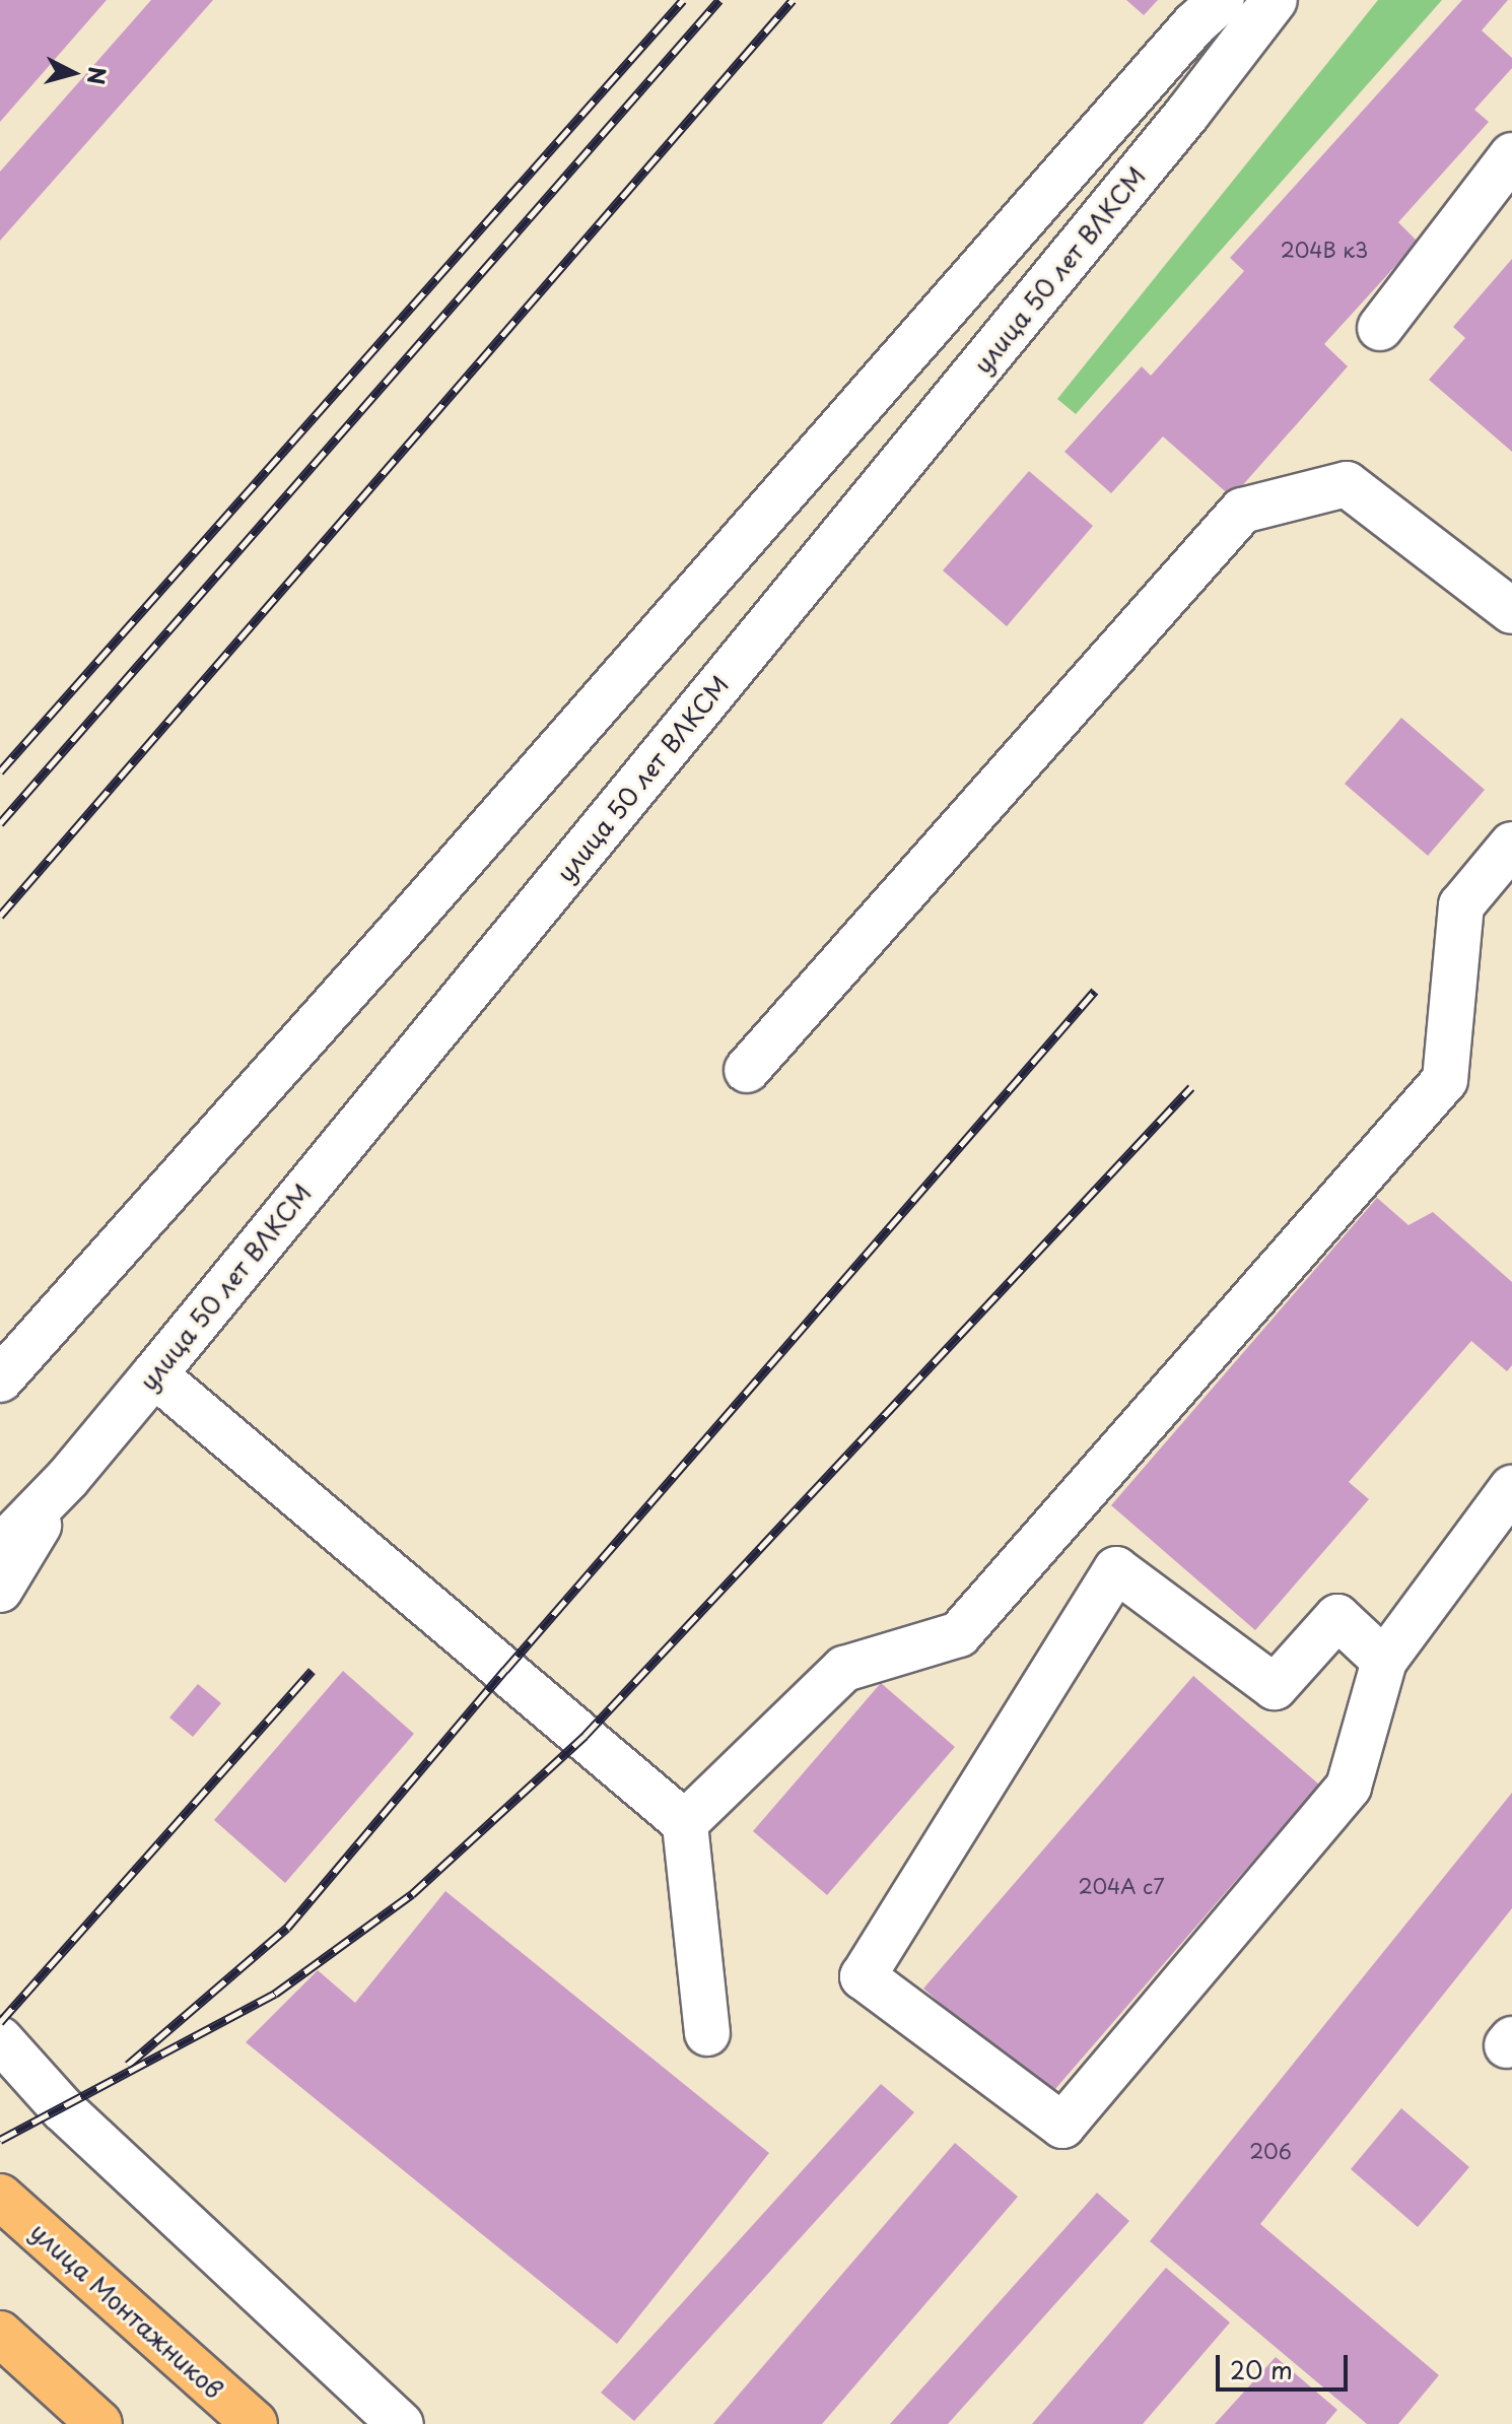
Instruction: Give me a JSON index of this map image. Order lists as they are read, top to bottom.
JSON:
{
  "streets": {
    "main road": ["улица Монтажников"],
    "street": ["улица 50 лет ВЛКСМ"]
  },
  "house_numbers": ["204В к3", "204А с7", "206"],
  "scale_bar": "20 m",
  "north": "right"
}
